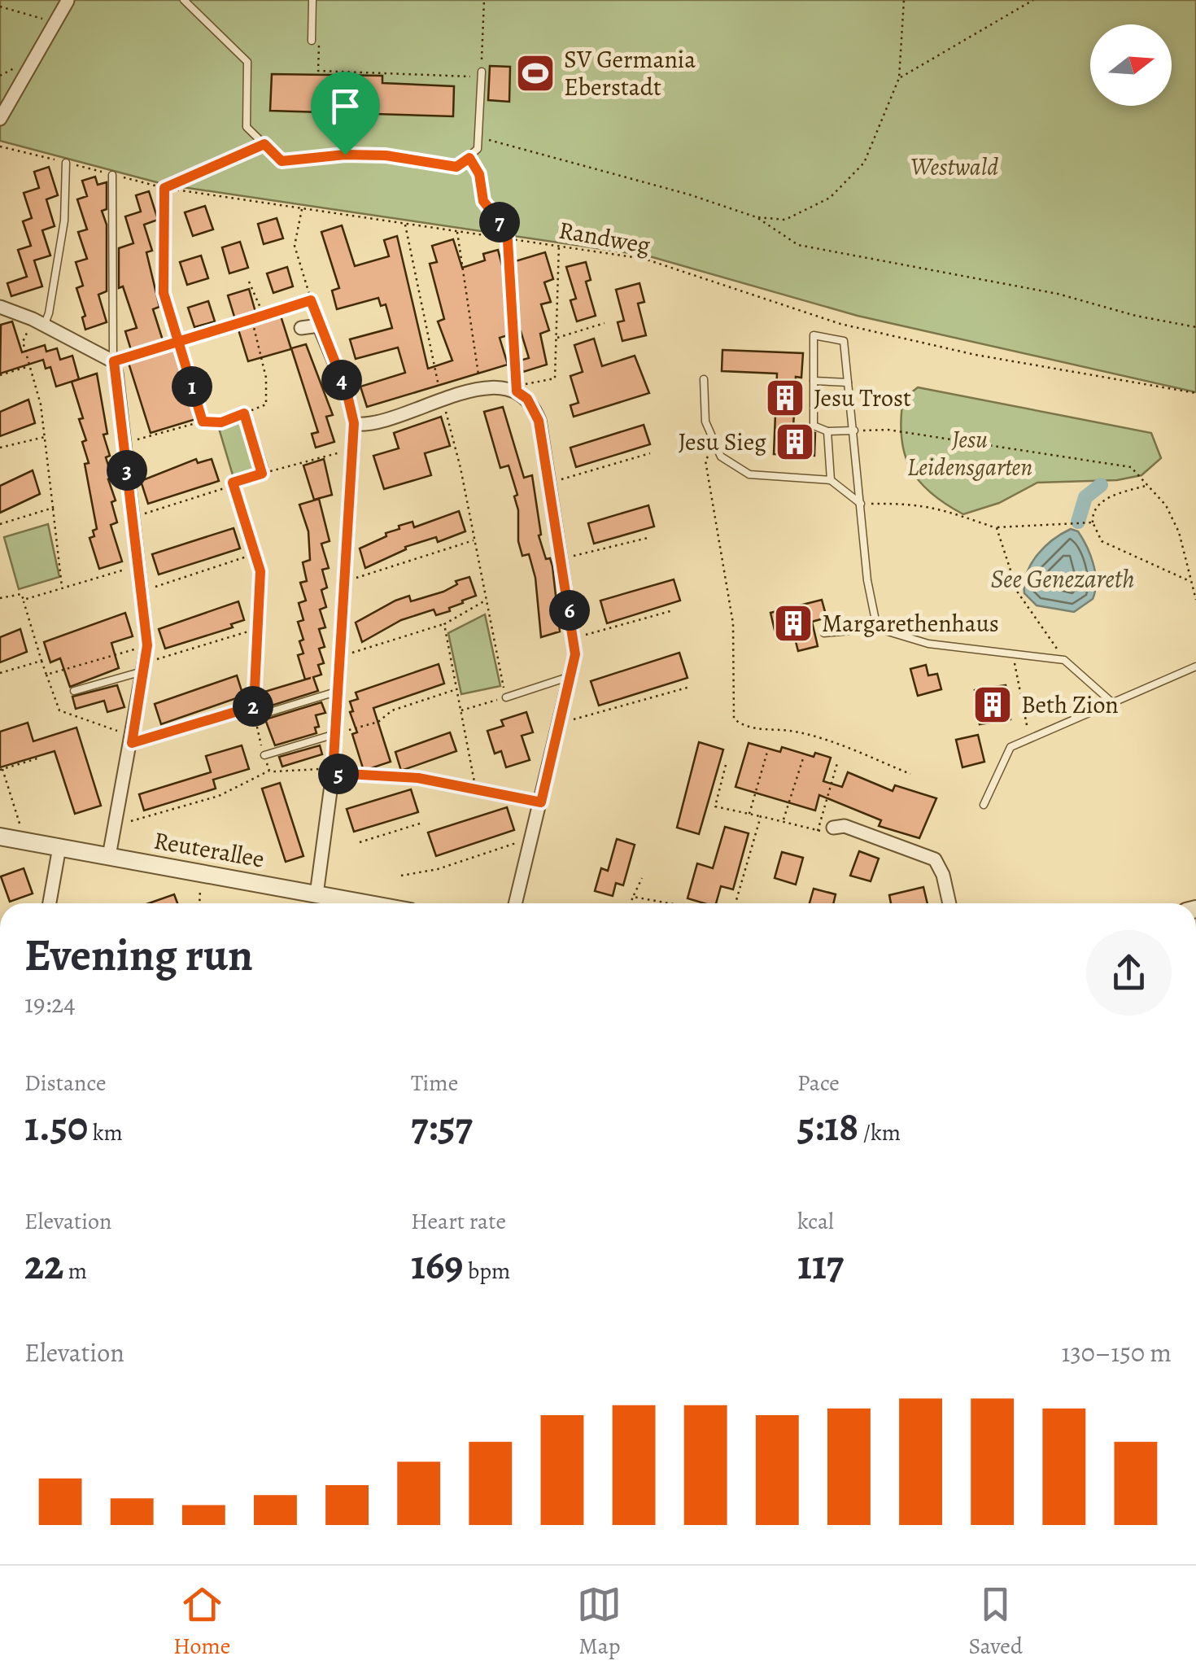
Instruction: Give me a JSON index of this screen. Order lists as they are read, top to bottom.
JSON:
{
  "streets": {
    "street": ["Reuterallee"],
    "path": ["Randweg"]
  },
  "water": ["See Genezareth"],
  "parks": ["Westwald", "Jesu Leidensgarten"],
  "places": {
    "sports": ["SV Germania Eberstadt"],
    "building": [
      "Jesu Trost",
      "Jesu Sieg",
      "Margarethenhaus",
      "Beth Zion"
    ]
  },
  "north": "right",
  "page": {
    "pins": [
      "7",
      "4",
      "1",
      "3",
      "6",
      "2",
      "5"
    ],
    "heading": ["Evening run", "19:24"],
    "stats": [
      ["Distance", "1.50 km"],
      ["Time", "7:57"],
      ["Pace", "5:18 /km"],
      ["Elevation", "22 m"],
      ["Heart rate", "169 bpm"],
      ["kcal", "117"]
    ],
    "chart": ["Elevation", "130–150 m"],
    "tabs": ["Home", "Map", "Saved"]
  }
}
